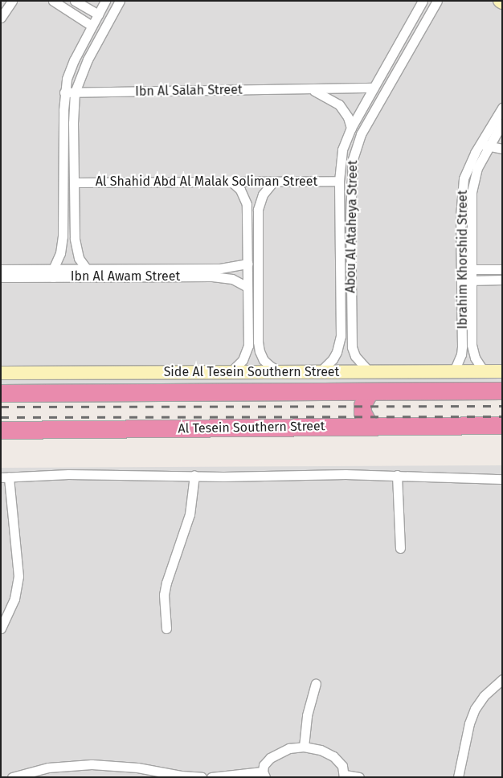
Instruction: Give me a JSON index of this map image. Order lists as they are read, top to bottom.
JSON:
{
  "streets": {
    "highway": ["Al Tesein Southern Street"],
    "street": [
      "Ibn Al Salah Street",
      "Al Shahid Abd Al Malak Soliman Street",
      "Abou Al Ataheya Street",
      "Ibrahim Khorshid Street",
      "Ibn Al Awam Street",
      "Side Al Tesein Southern Street"
    ]
  },
  "crossings": [
    ["Ibn Al Salah Street", "Abou Al Ataheya Street"],
    ["Al Shahid Abd Al Malak Soliman Street", "Abou Al Ataheya Street"],
    ["Abou Al Ataheya Street", "Side Al Tesein Southern Street"],
    ["Ibrahim Khorshid Street", "Side Al Tesein Southern Street"]
  ]
}
